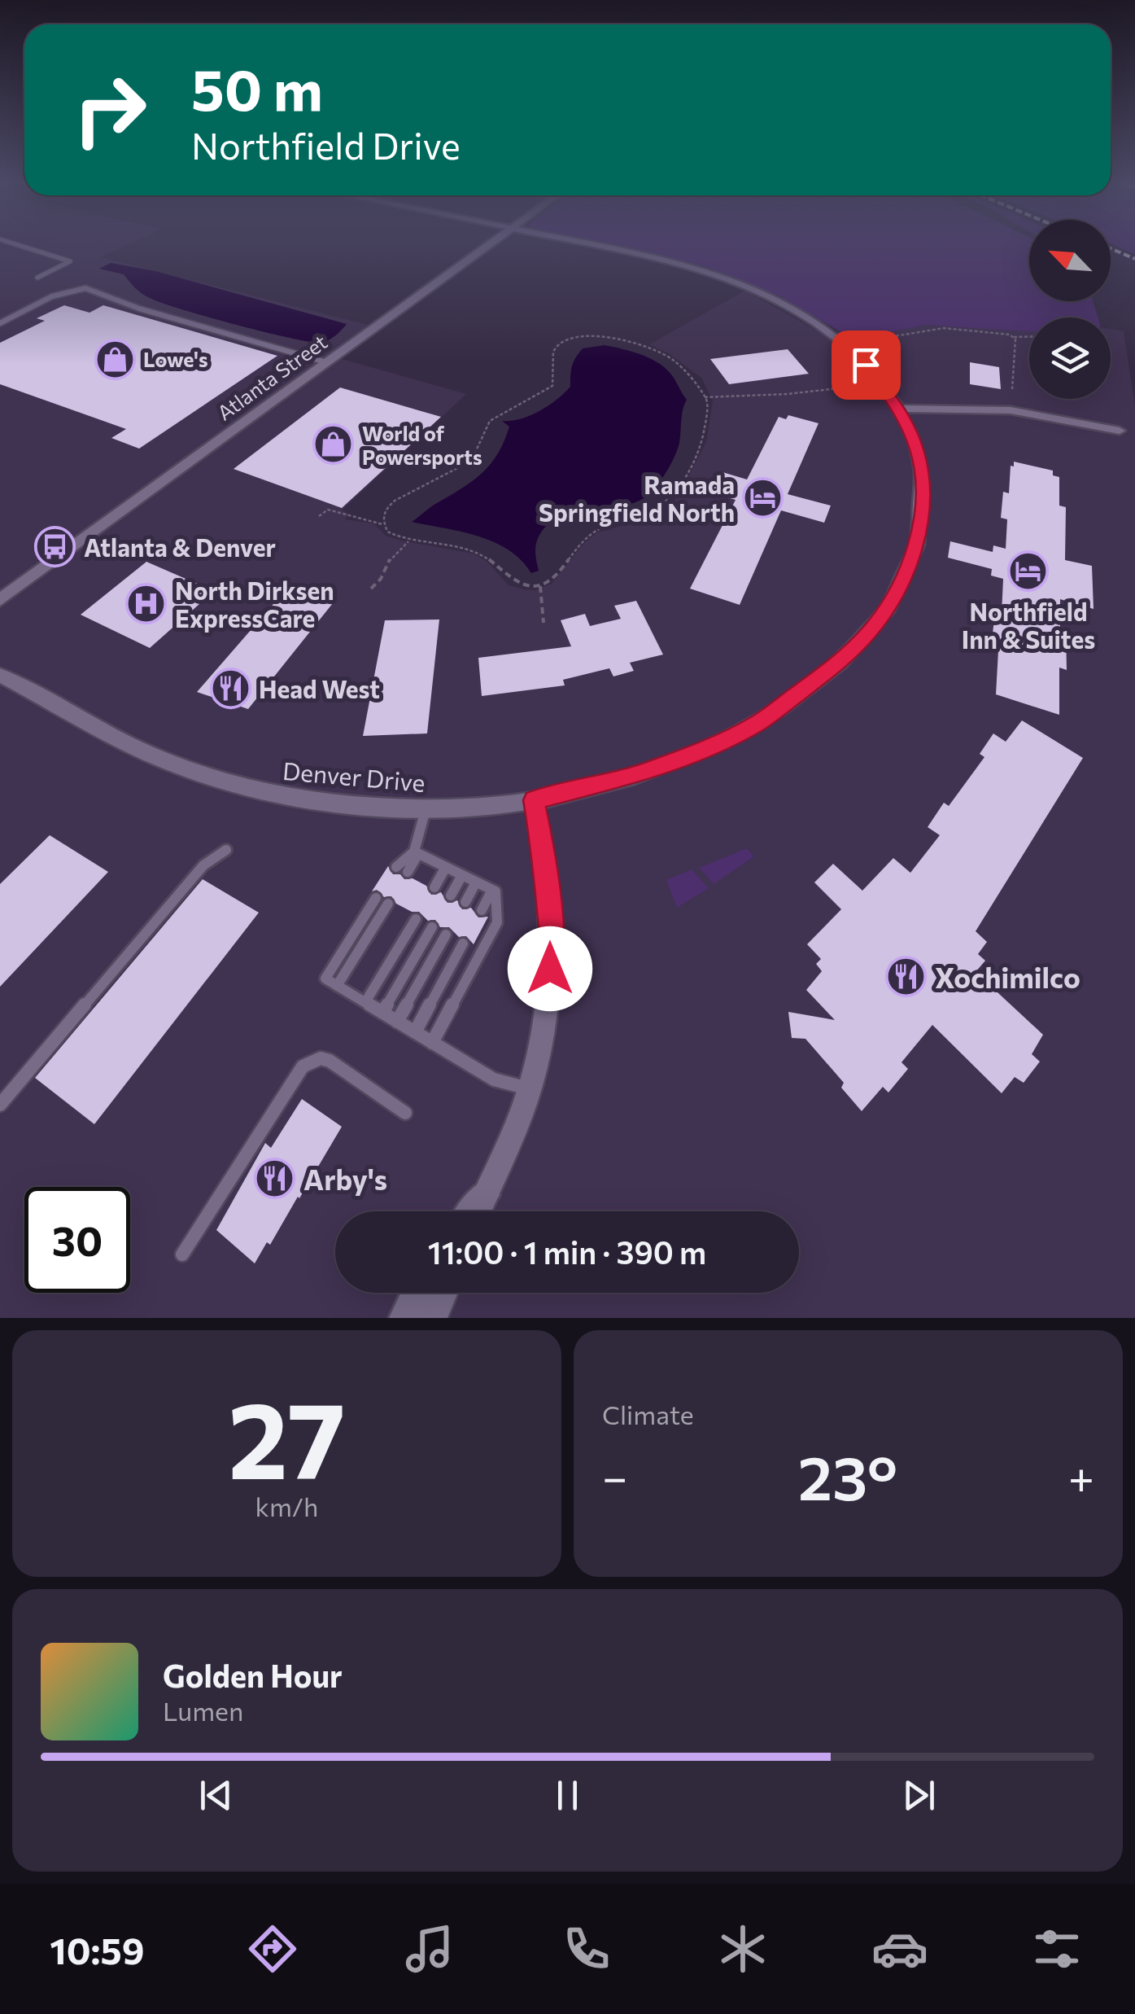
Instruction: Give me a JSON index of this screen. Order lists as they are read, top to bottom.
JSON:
{
  "streets": {
    "street": ["Atlanta Street", "Denver Drive"]
  },
  "places": {
    "shop": ["Lowe's", "World of Powersports"],
    "hotel": ["Ramada Springfield North", "Northfield Inn & Suites"],
    "bus stop": ["Atlanta & Denver"],
    "hospital": ["North Dirksen ExpressCare"],
    "restaurant": ["Head West", "Xochimilco", "Arby's"]
  },
  "north": "top left",
  "page": {
    "turn": ["50 m", "Northfield Drive"],
    "limit": "30",
    "trip": "11:00 · 1 min · 390 m",
    "tile": [
      ["27", "km/h"],
      "Climate"
    ],
    "heat": ["−", "23°", "+"],
    "song": ["Golden Hour", "Lumen"],
    "tabs": "10:59"
  }
}
